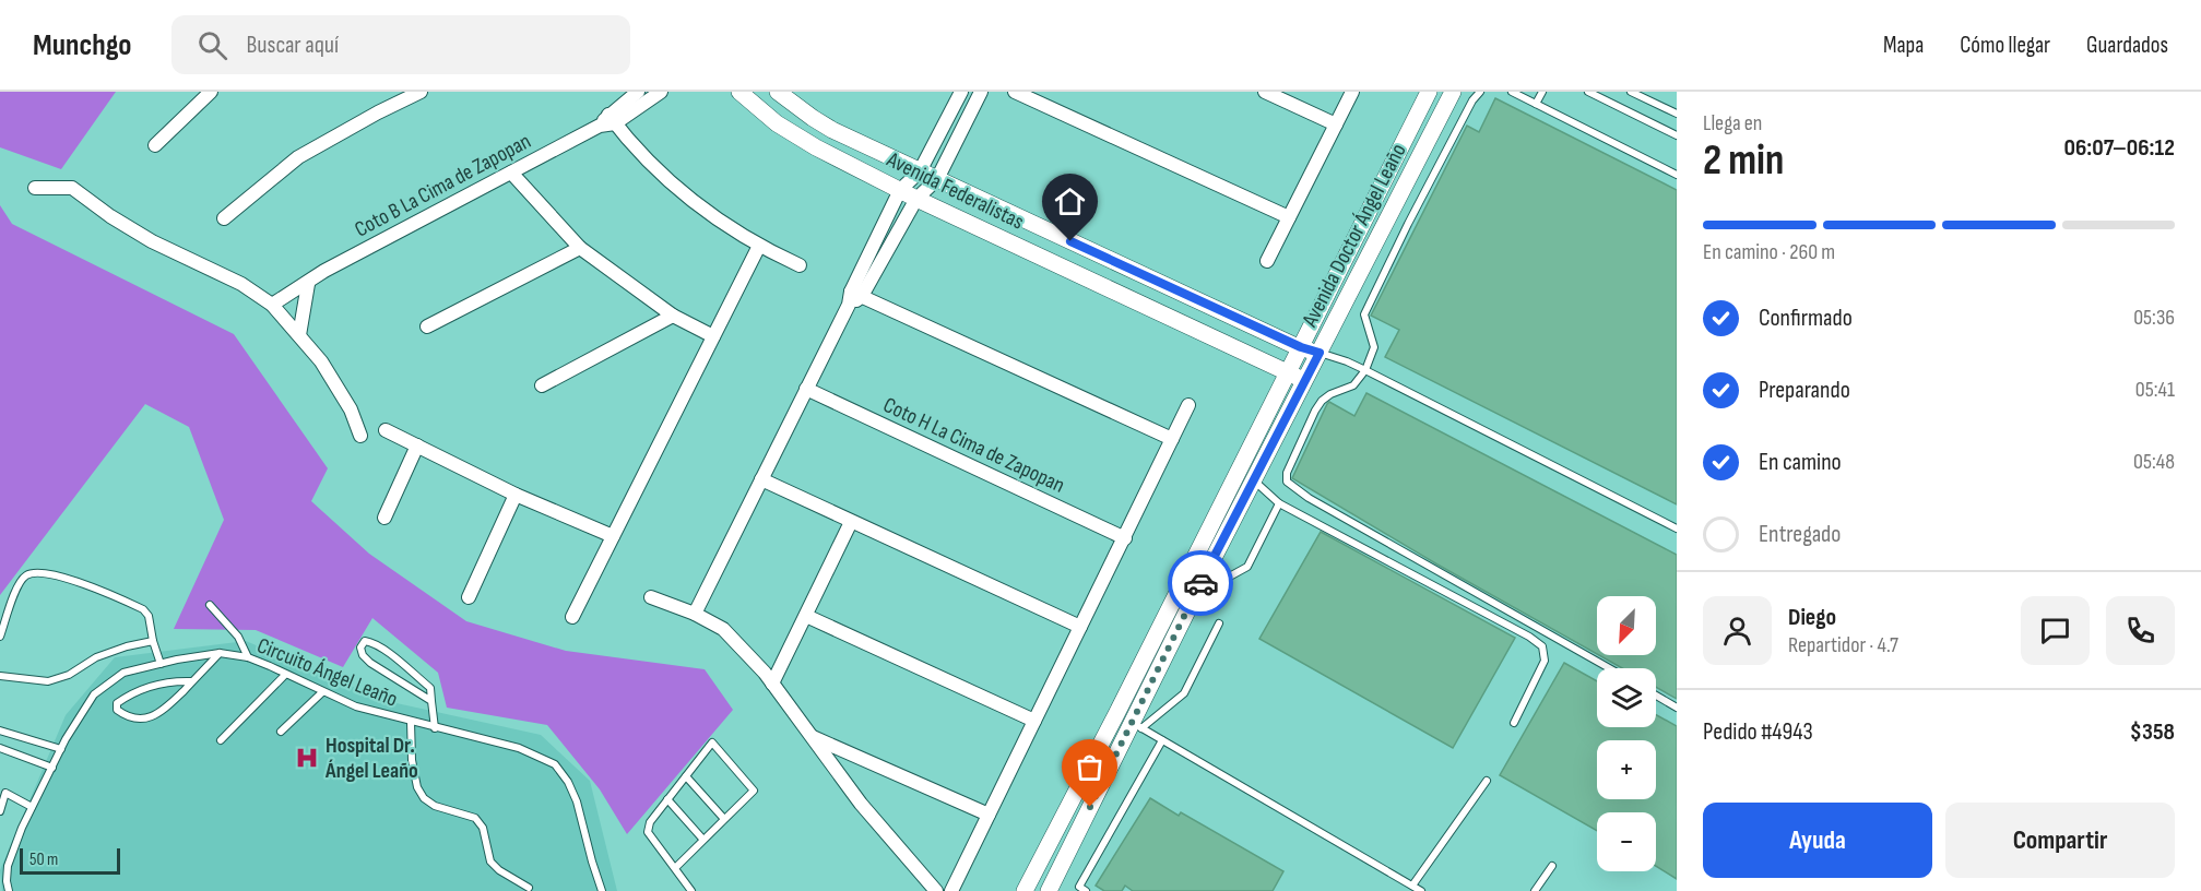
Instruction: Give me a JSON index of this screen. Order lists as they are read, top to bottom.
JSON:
{
  "streets": {
    "street": [
      "Coto B La Cima de Zapopan",
      "Avenida Federalistas",
      "Avenida Doctor Ángel Leaño",
      "Coto H La Cima de Zapopan"
    ],
    "lane": ["Circuito Ángel Leaño"]
  },
  "crossings": [
    ["Avenida Federalistas", "Avenida Doctor Ángel Leaño"]
  ],
  "places": {
    "hospital": ["Hospital Dr. Ángel Leaño"]
  },
  "scale_bar": "50 m",
  "north": "bottom left",
  "page": {
    "header": "Munchgo",
    "search": "Buscar aquí",
    "nav": ["Mapa", "Cómo llegar", "Guardados"],
    "heading": ["2 min", "Llega en", "06:07–06:12"],
    "panel": [
      "Diego",
      "Repartidor · 4.7",
      "Pedido #4943",
      "$358"
    ],
    "bar": "En camino · 260 m",
    "list": [
      ["Confirmado", "05:36"],
      ["Preparando", "05:41"],
      ["En camino", "05:48"],
      "Entregado"
    ],
    "map_buttons": ["+", "−"],
    "buttons": ["Ayuda", "Compartir"],
    "scale": "50 m"
  }
}
